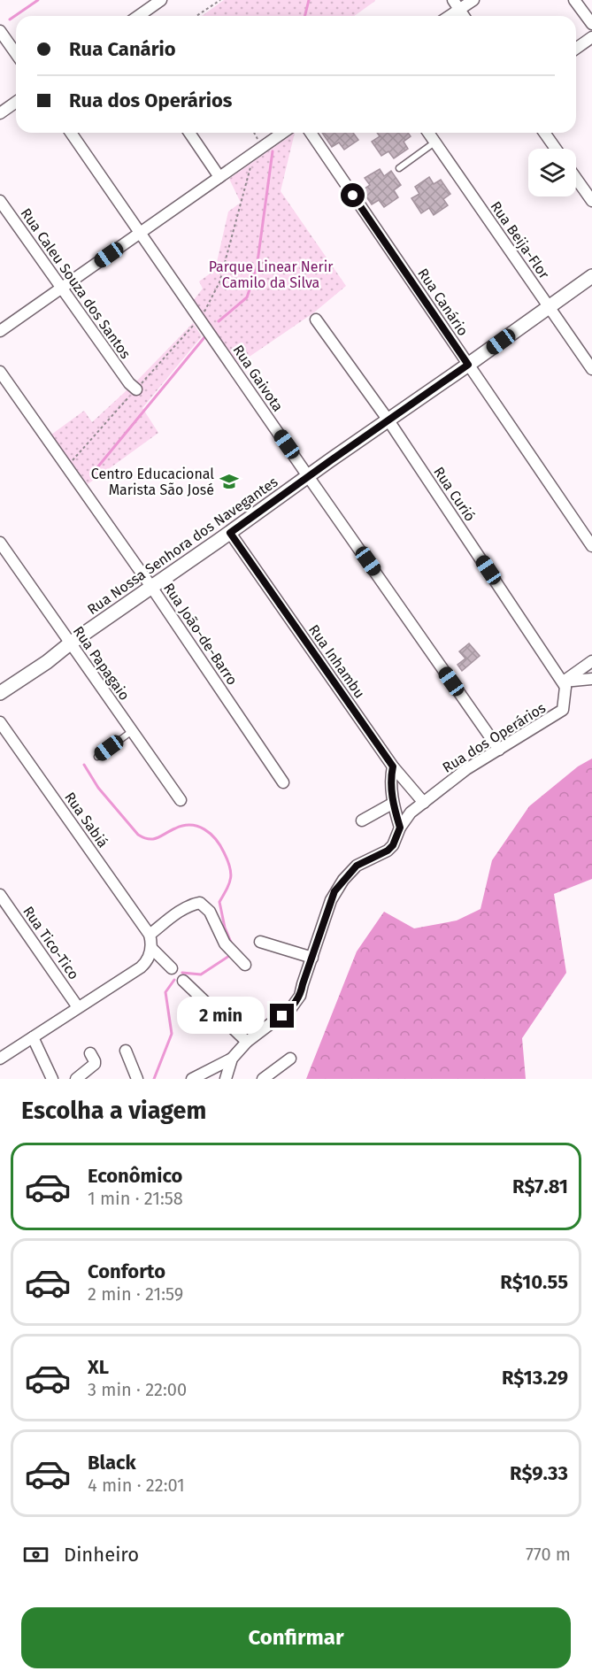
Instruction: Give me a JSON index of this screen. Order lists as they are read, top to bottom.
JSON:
{
  "streets": {
    "street": [
      "Rua Beija-Flor",
      "Rua Caleu Souza dos Santos",
      "Rua Canário",
      "Rua Gaivota",
      "Rua Curió",
      "Rua Nossa Senhora dos Navegantes",
      "Rua João-de-Barro",
      "Rua Inhambu",
      "Rua Papagaio",
      "Rua dos Operários",
      "Rua Sabiá",
      "Rua Tico-Tico"
    ]
  },
  "crossings": [
    ["Rua Beija-Flor", "Rua Nossa Senhora dos Navegantes"],
    ["Rua Canário", "Rua Nossa Senhora dos Navegantes"],
    ["Rua Gaivota", "Rua Nossa Senhora dos Navegantes"],
    ["Rua Gaivota", "Rua dos Operários"],
    ["Rua Curió", "Rua Nossa Senhora dos Navegantes"],
    ["Rua Curió", "Rua dos Operários"],
    ["Rua Nossa Senhora dos Navegantes", "Rua João-de-Barro"],
    ["Rua Nossa Senhora dos Navegantes", "Rua Inhambu"],
    ["Rua Nossa Senhora dos Navegantes", "Rua Papagaio"],
    ["Rua Inhambu", "Rua dos Operários"]
  ],
  "parks": ["Parque Linear Nerir Camilo da Silva"],
  "places": {
    "school or university": ["Centro Educacional Marista São José"]
  },
  "page": {
    "banner": ["Rua Canário", "Rua dos Operários"],
    "bubble": "2 min",
    "heading": "Escolha a viagem",
    "list": [
      {
        "name": "Econômico",
        "note": "1 min · 21:58",
        "value": "R$7.81"
      },
      {
        "name": "Conforto",
        "note": "2 min · 21:59",
        "value": "R$10.55"
      },
      {
        "name": "XL",
        "note": "3 min · 22:00",
        "value": "R$13.29"
      },
      {
        "name": "Black",
        "note": "4 min · 22:01",
        "value": "R$9.33"
      }
    ],
    "pay": ["Dinheiro", "770 m"],
    "buttons": "Confirmar"
  }
}
